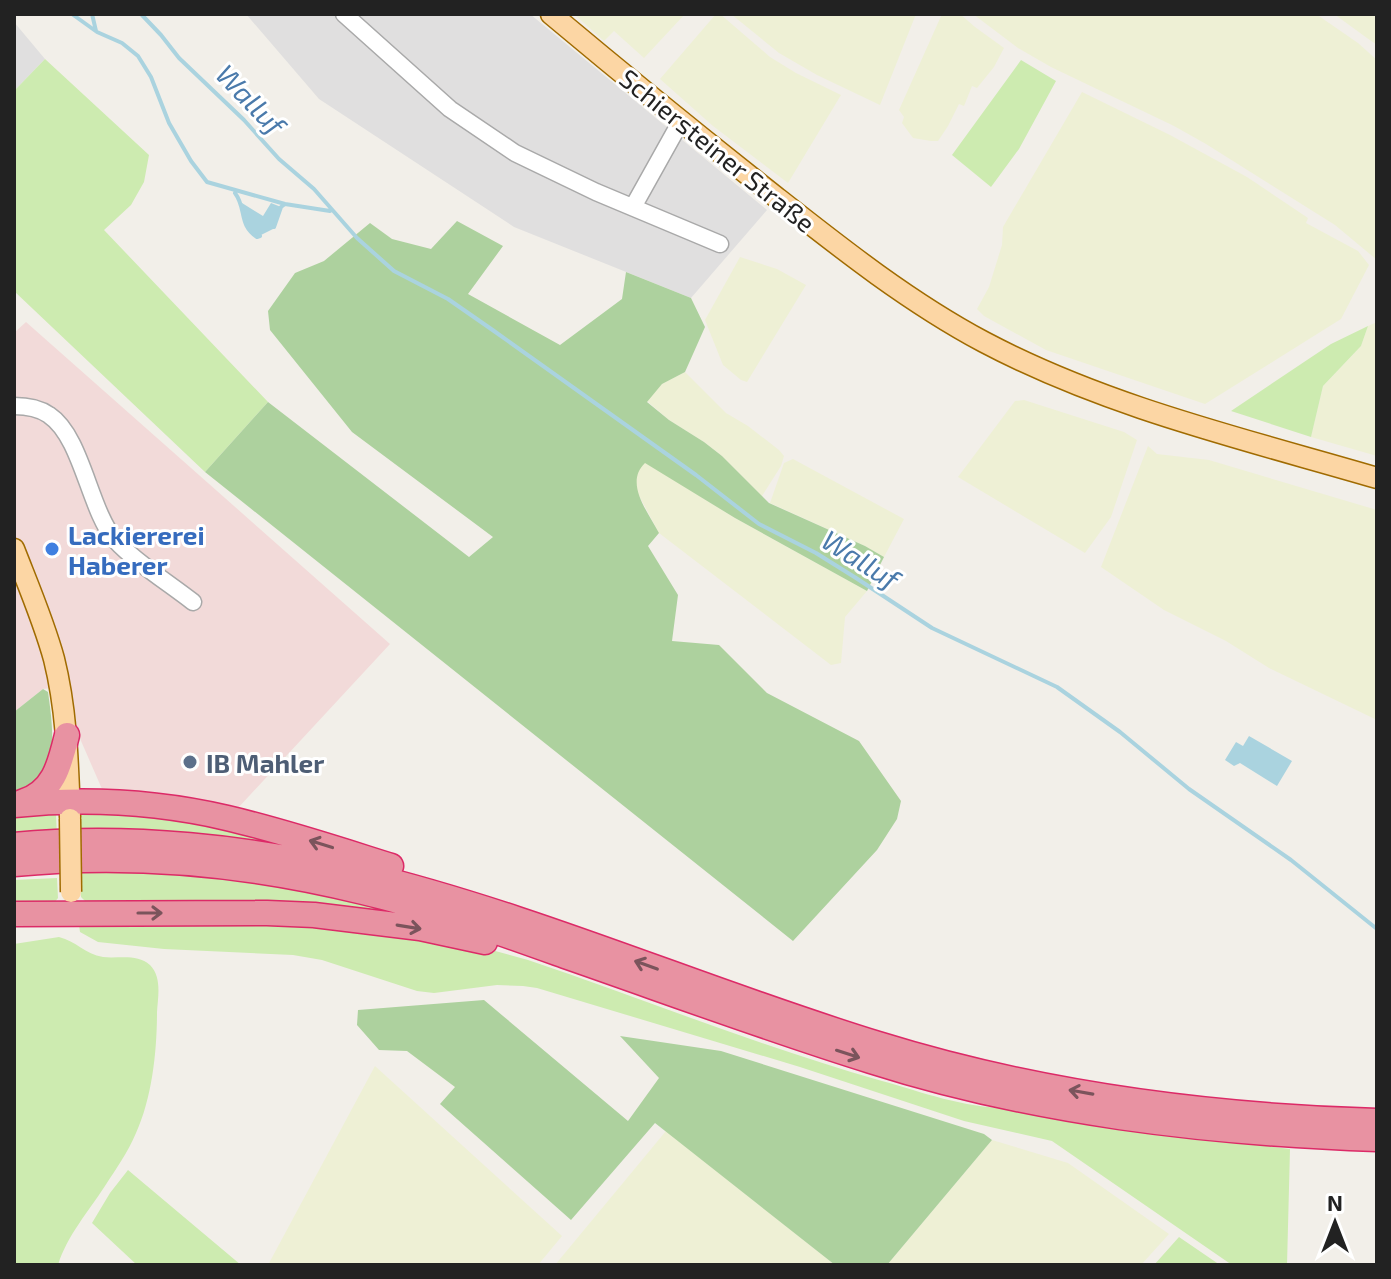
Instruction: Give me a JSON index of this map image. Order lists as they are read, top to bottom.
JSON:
{
  "streets": {
    "main road": ["Schiersteiner Straße"]
  },
  "water": ["Walluf"],
  "places": ["Lackiererei Haberer", "IB Mahler"],
  "north": "top"
}
